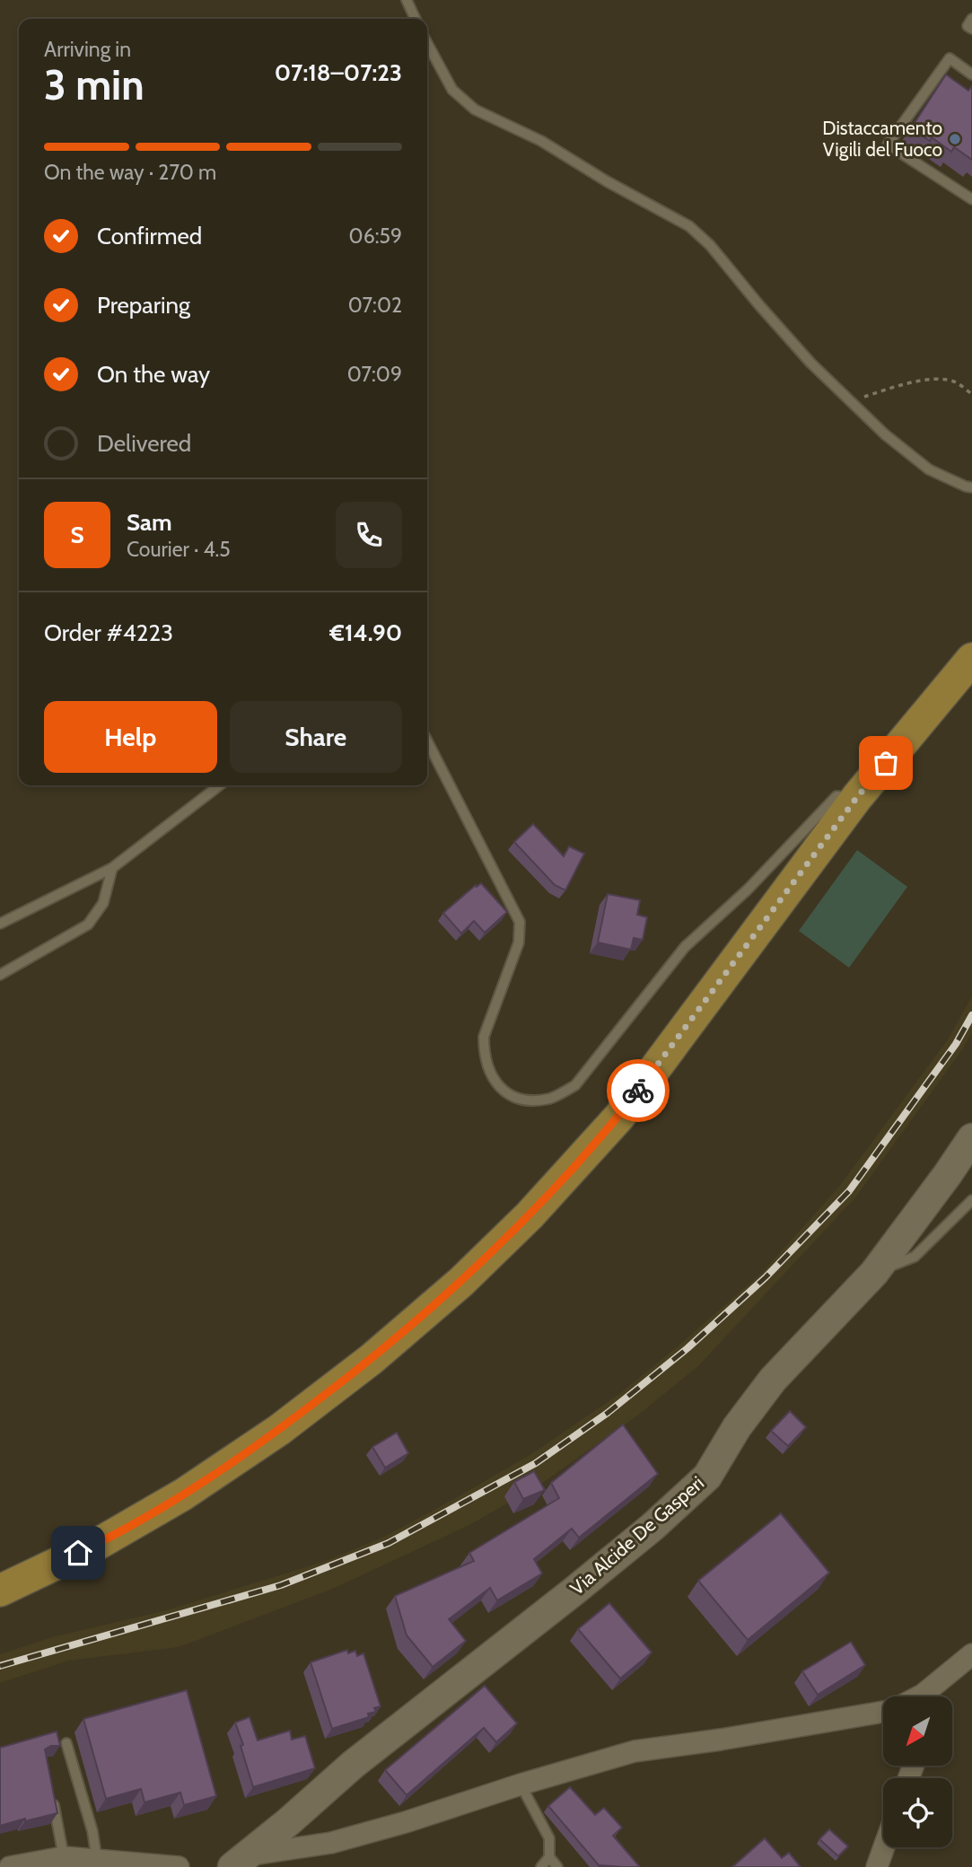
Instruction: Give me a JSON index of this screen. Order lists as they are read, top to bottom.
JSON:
{
  "streets": {
    "main road": ["Via Alcide De Gasperi"]
  },
  "places": ["Distaccamento Vigili del Fuoco"],
  "north": "bottom left",
  "page": {
    "heading": ["3 min", "Arriving in", "07:18–07:23"],
    "panel": [
      "Sam",
      "Courier · 4.5",
      "Order #4223",
      "€14.90"
    ],
    "bar": "On the way · 270 m",
    "list": [
      ["Confirmed", "06:59"],
      ["Preparing", "07:02"],
      ["On the way", "07:09"],
      "Delivered"
    ],
    "round": "S",
    "buttons": ["Help", "Share"]
  }
}
